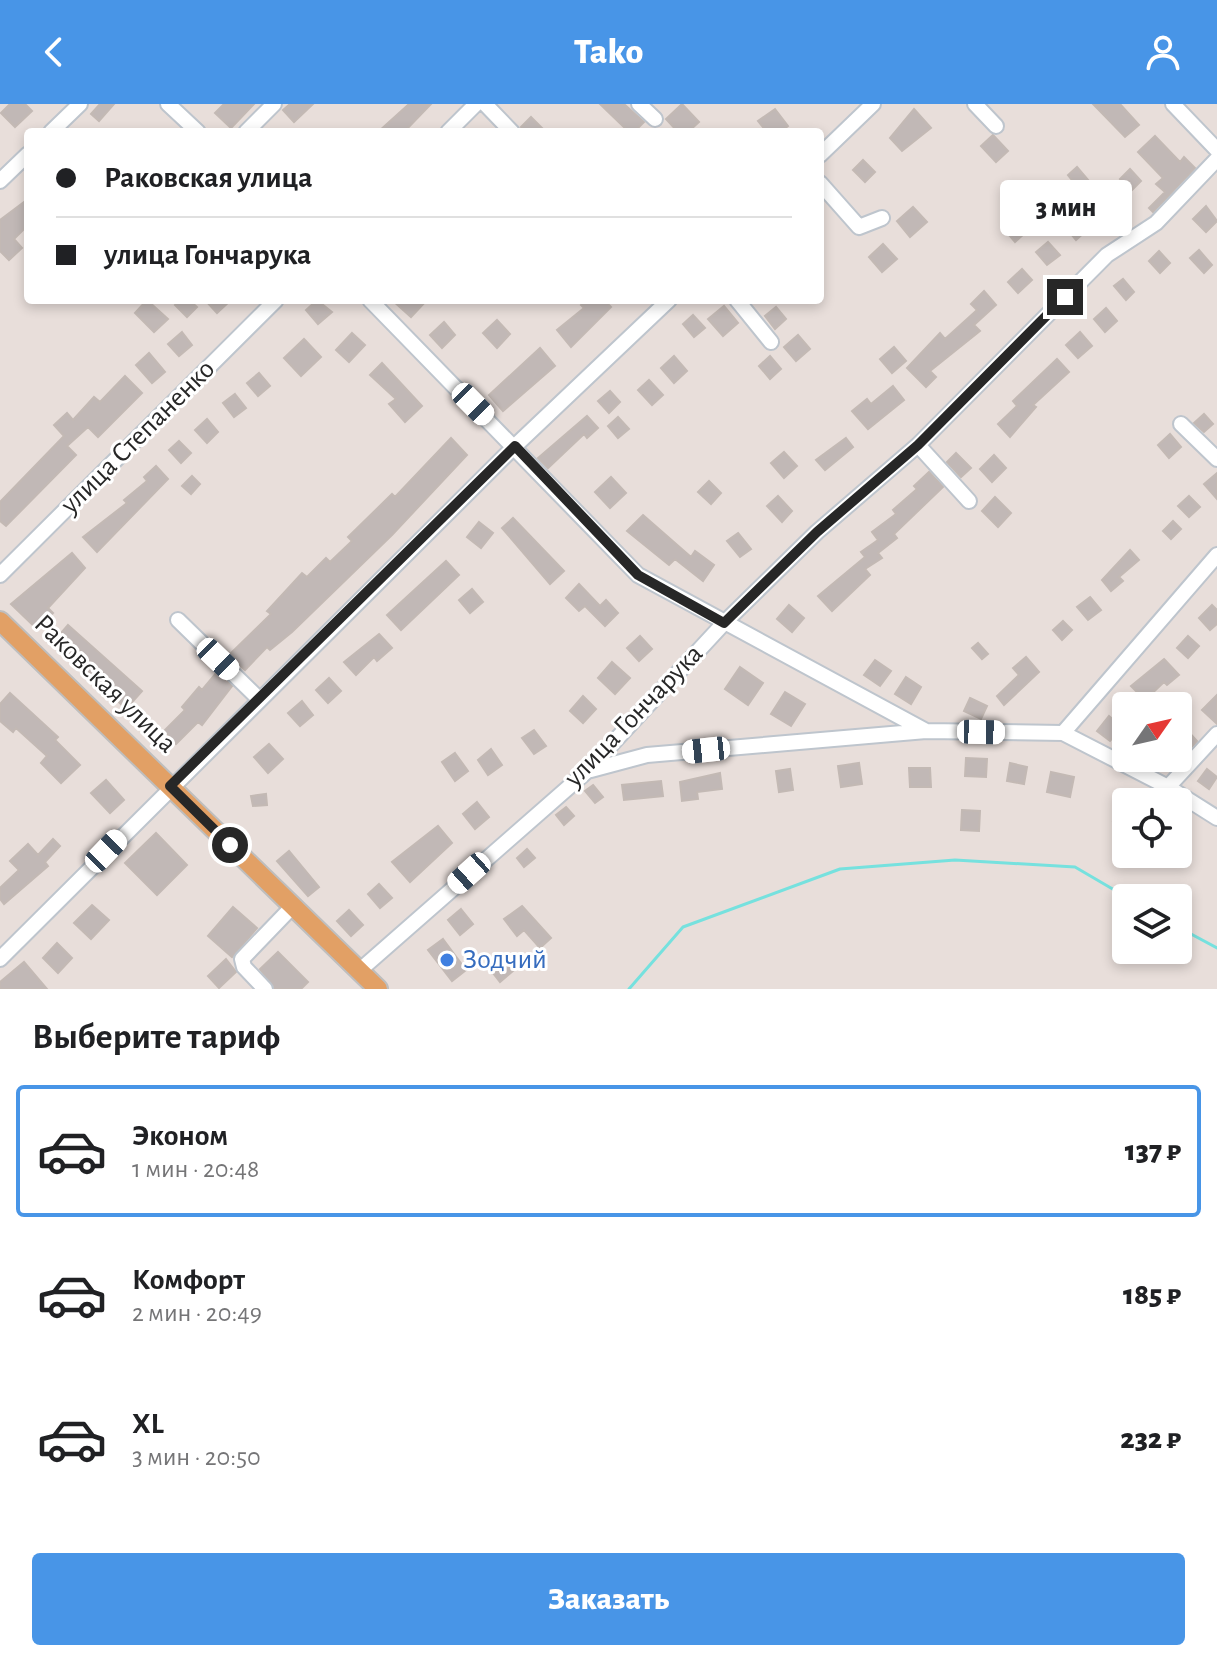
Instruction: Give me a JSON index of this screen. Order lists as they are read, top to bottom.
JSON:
{
  "streets": {
    "main road": ["Раковская улица"],
    "street": ["улица Степаненко", "улица Гончарука"]
  },
  "crossings": [
    ["Раковская улица", "улица Гончарука"]
  ],
  "places": ["Зодчий"],
  "north": "top right",
  "page": {
    "header": "Tako",
    "banner": ["Раковская улица", "улица Гончарука"],
    "bubble": "3 мин",
    "heading": "Выберите тариф",
    "list": [
      {
        "name": "Эконом",
        "note": "1 мин · 20:48",
        "value": "137 ₽"
      },
      {
        "name": "Комфорт",
        "note": "2 мин · 20:49",
        "value": "185 ₽"
      },
      {
        "name": "XL",
        "note": "3 мин · 20:50",
        "value": "232 ₽"
      }
    ],
    "buttons": "Заказать"
  }
}
